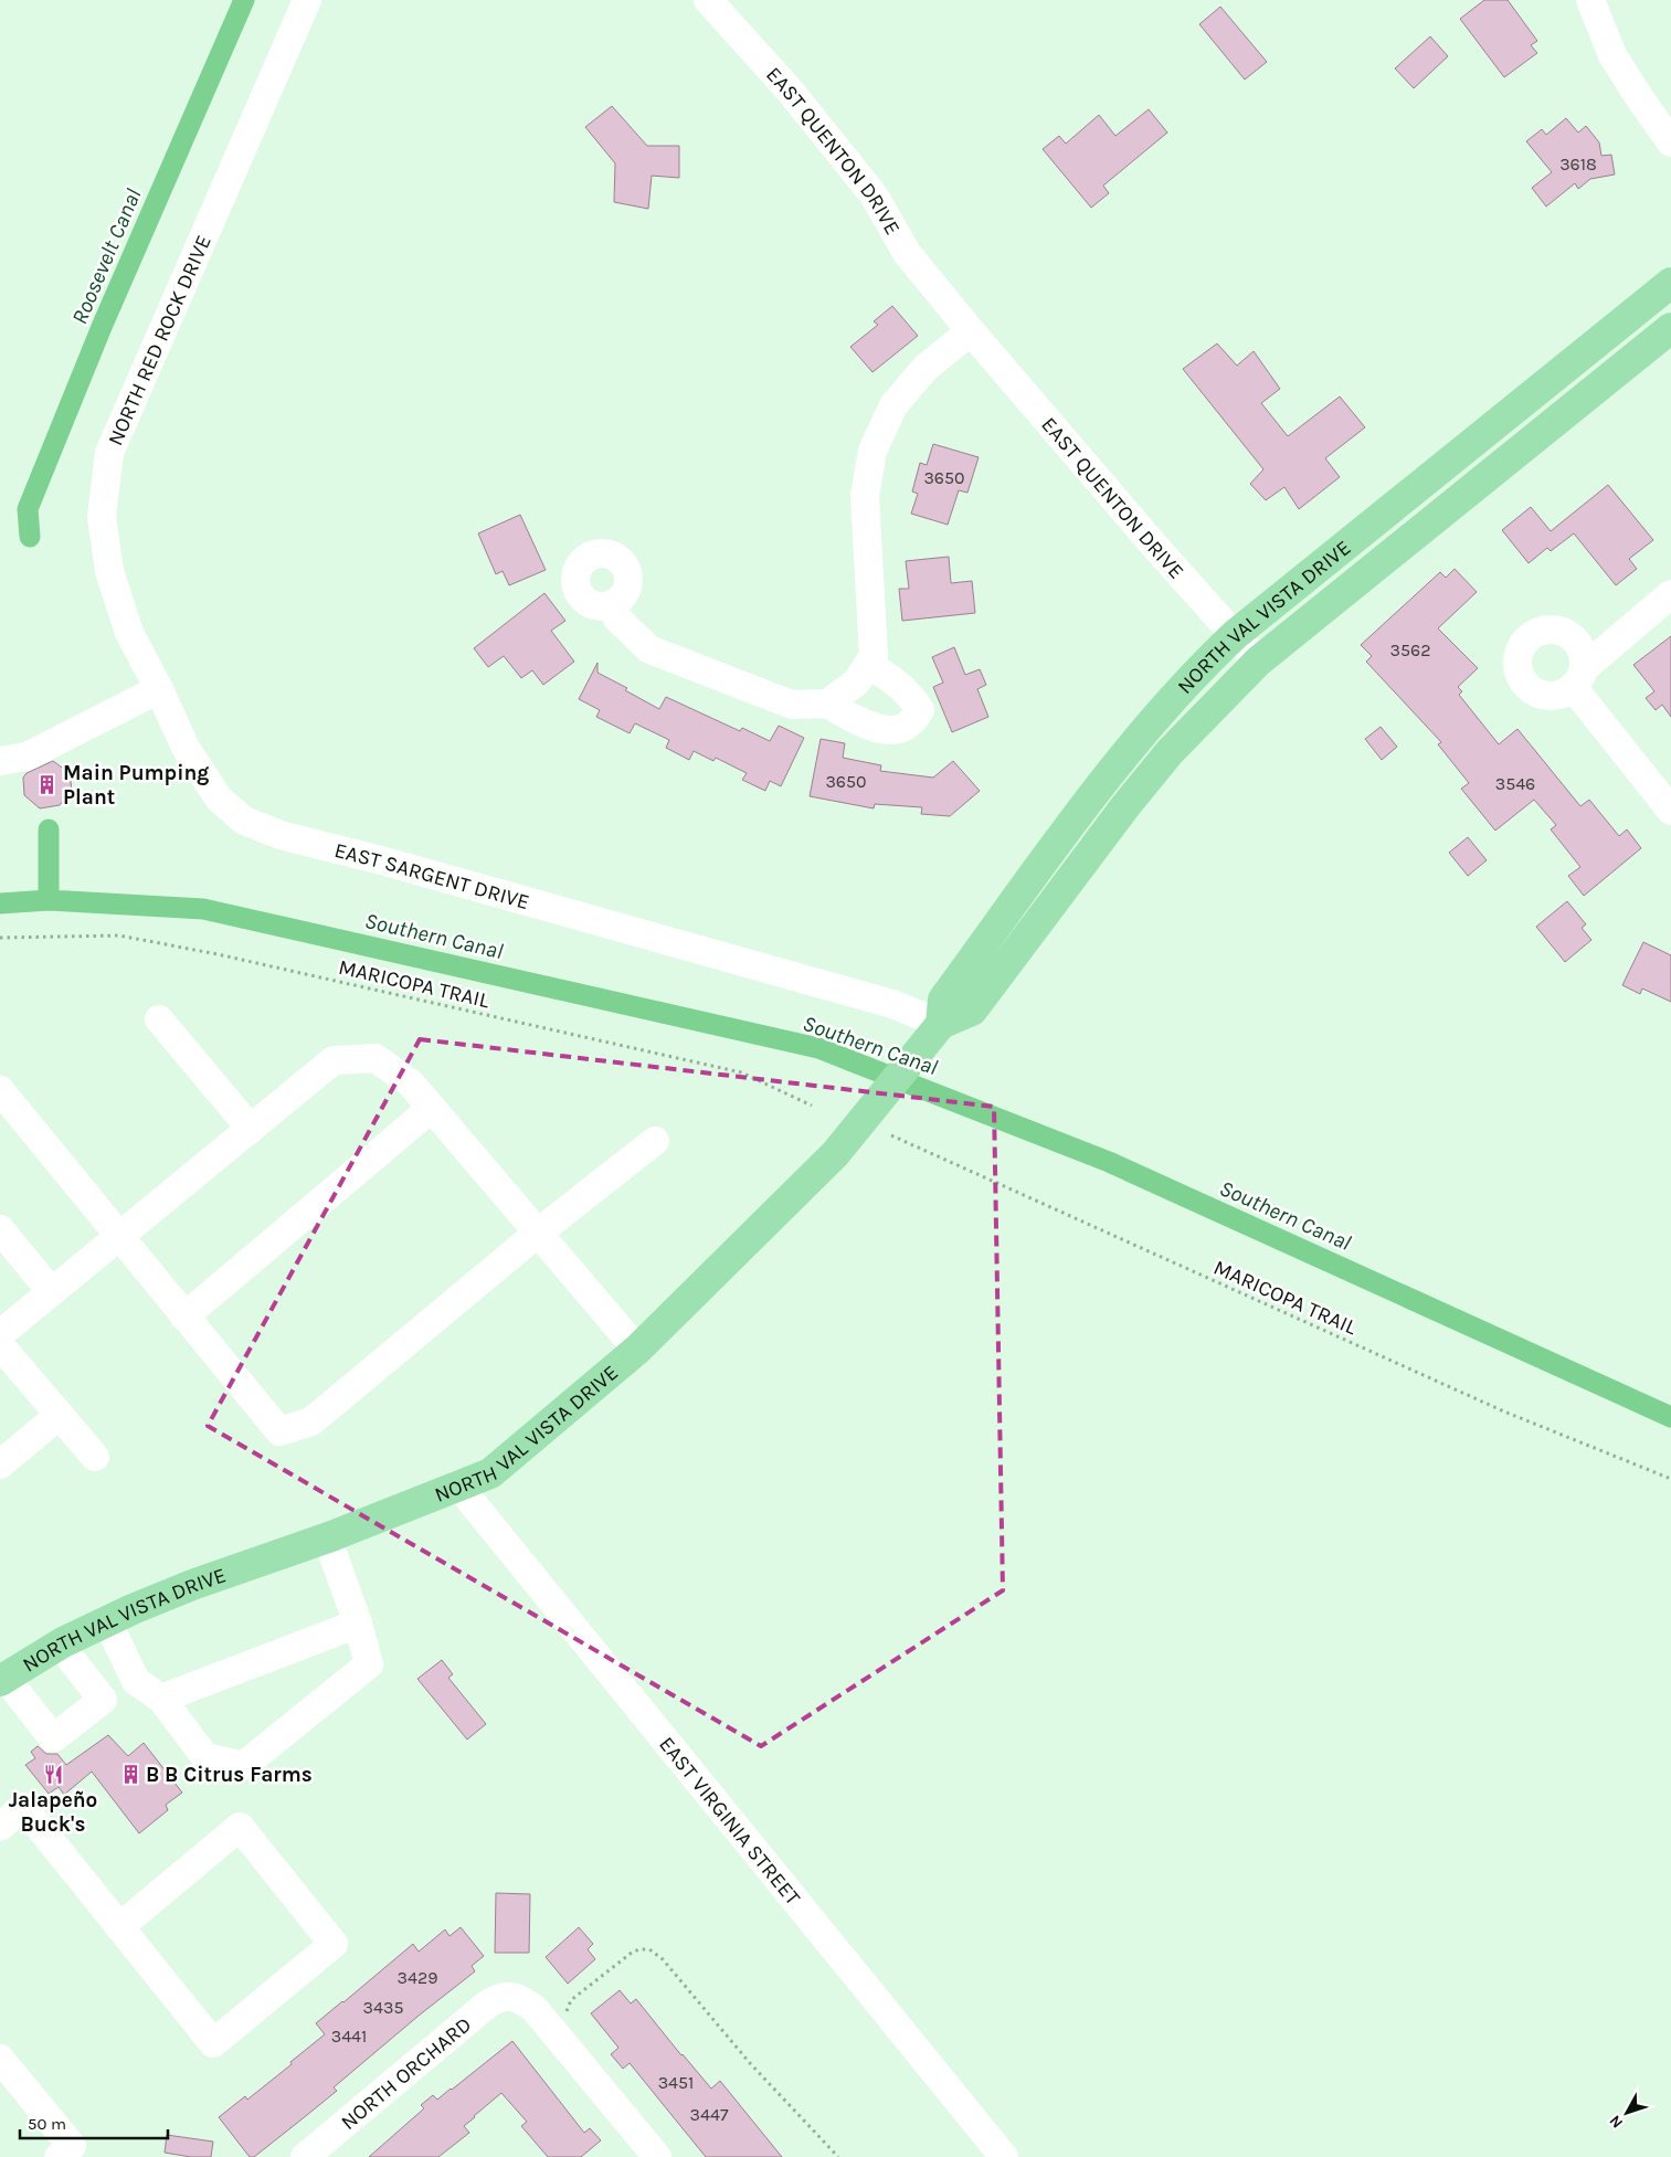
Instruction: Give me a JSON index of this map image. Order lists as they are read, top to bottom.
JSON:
{
  "streets": {
    "main road": ["NORTH VAL VISTA DRIVE"],
    "street": [
      "EAST QUENTON DRIVE",
      "NORTH RED ROCK DRIVE",
      "EAST SARGENT DRIVE",
      "EAST VIRGINIA STREET",
      "NORTH ORCHARD"
    ],
    "path": ["MARICOPA TRAIL"]
  },
  "crossings": [
    ["EAST QUENTON DRIVE", "NORTH VAL VISTA DRIVE"],
    ["NORTH RED ROCK DRIVE", "EAST SARGENT DRIVE"],
    ["NORTH VAL VISTA DRIVE", "EAST SARGENT DRIVE"],
    ["NORTH VAL VISTA DRIVE", "EAST VIRGINIA STREET"]
  ],
  "water": ["Roosevelt Canal", "Southern Canal"],
  "places": {
    "building": ["Main Pumping Plant", "B B Citrus Farms"],
    "restaurant": ["Jalapeño Buck's"]
  },
  "house_numbers": [
    "3618",
    "3650",
    "3562",
    "3650",
    "3546",
    "3429",
    "3435",
    "3441",
    "3451",
    "3447"
  ],
  "scale_bar": "50 m",
  "north": "bottom left"
}
